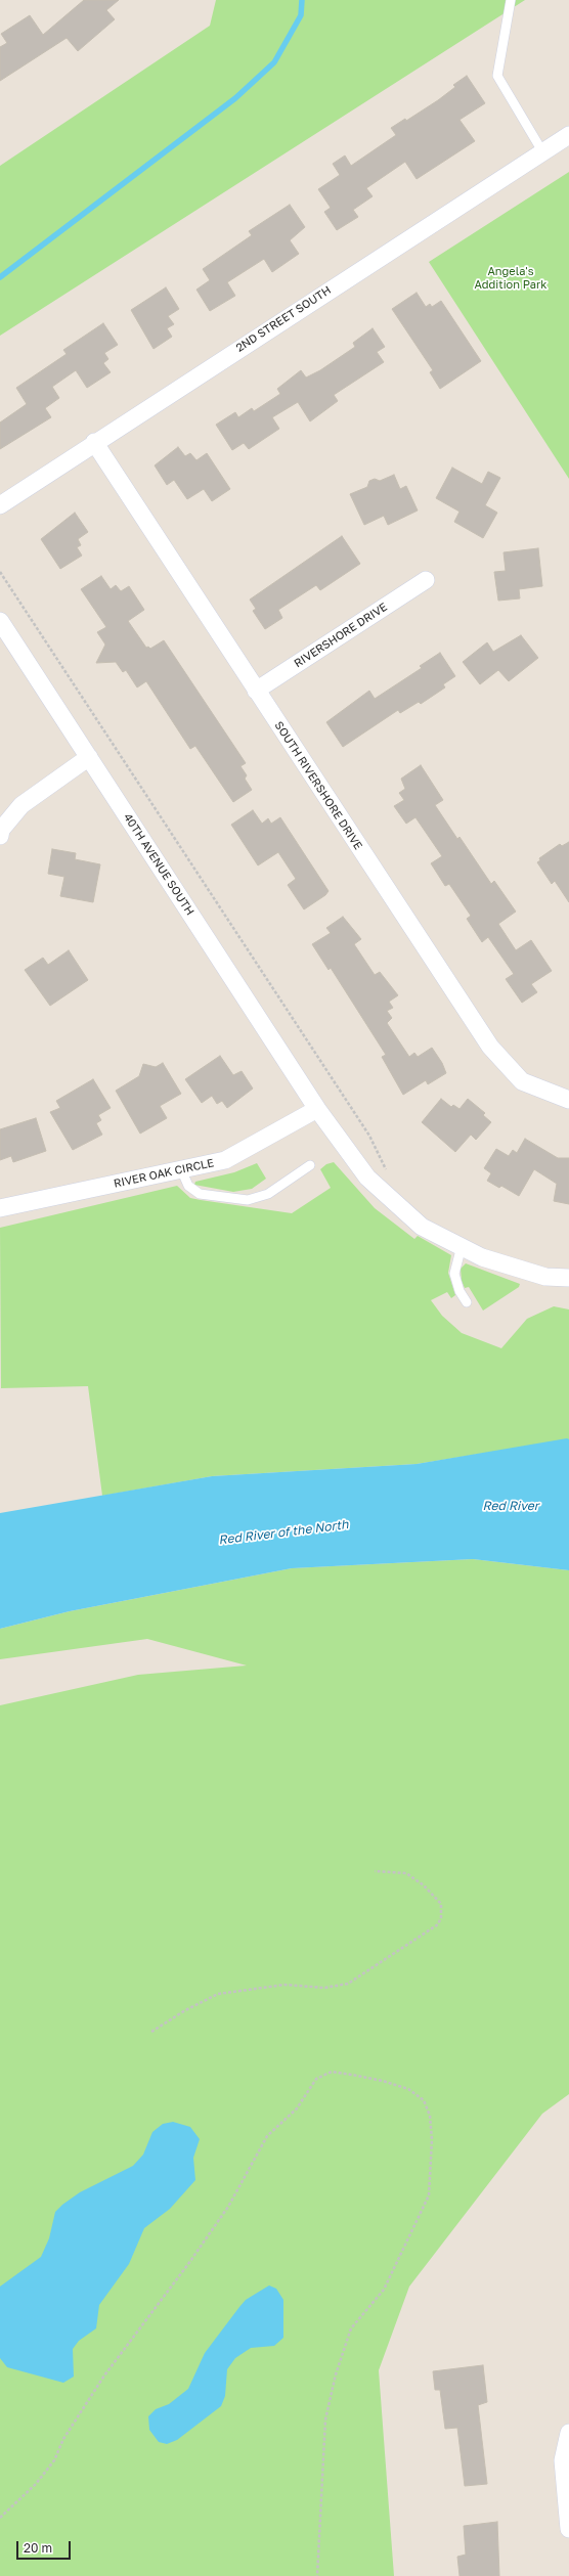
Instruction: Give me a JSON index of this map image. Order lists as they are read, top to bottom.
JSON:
{
  "streets": {
    "street": [
      "2ND STREET SOUTH",
      "RIVERSHORE DRIVE",
      "SOUTH RIVERSHORE DRIVE",
      "40TH AVENUE SOUTH",
      "RIVER OAK CIRCLE"
    ]
  },
  "crossings": [
    ["2ND STREET SOUTH", "SOUTH RIVERSHORE DRIVE"],
    ["RIVERSHORE DRIVE", "SOUTH RIVERSHORE DRIVE"],
    ["40TH AVENUE SOUTH", "RIVER OAK CIRCLE"]
  ],
  "water": ["Red River", "Red River of the North"],
  "parks": ["Angela's Addition Park"],
  "scale_bar": "20 m"
}
